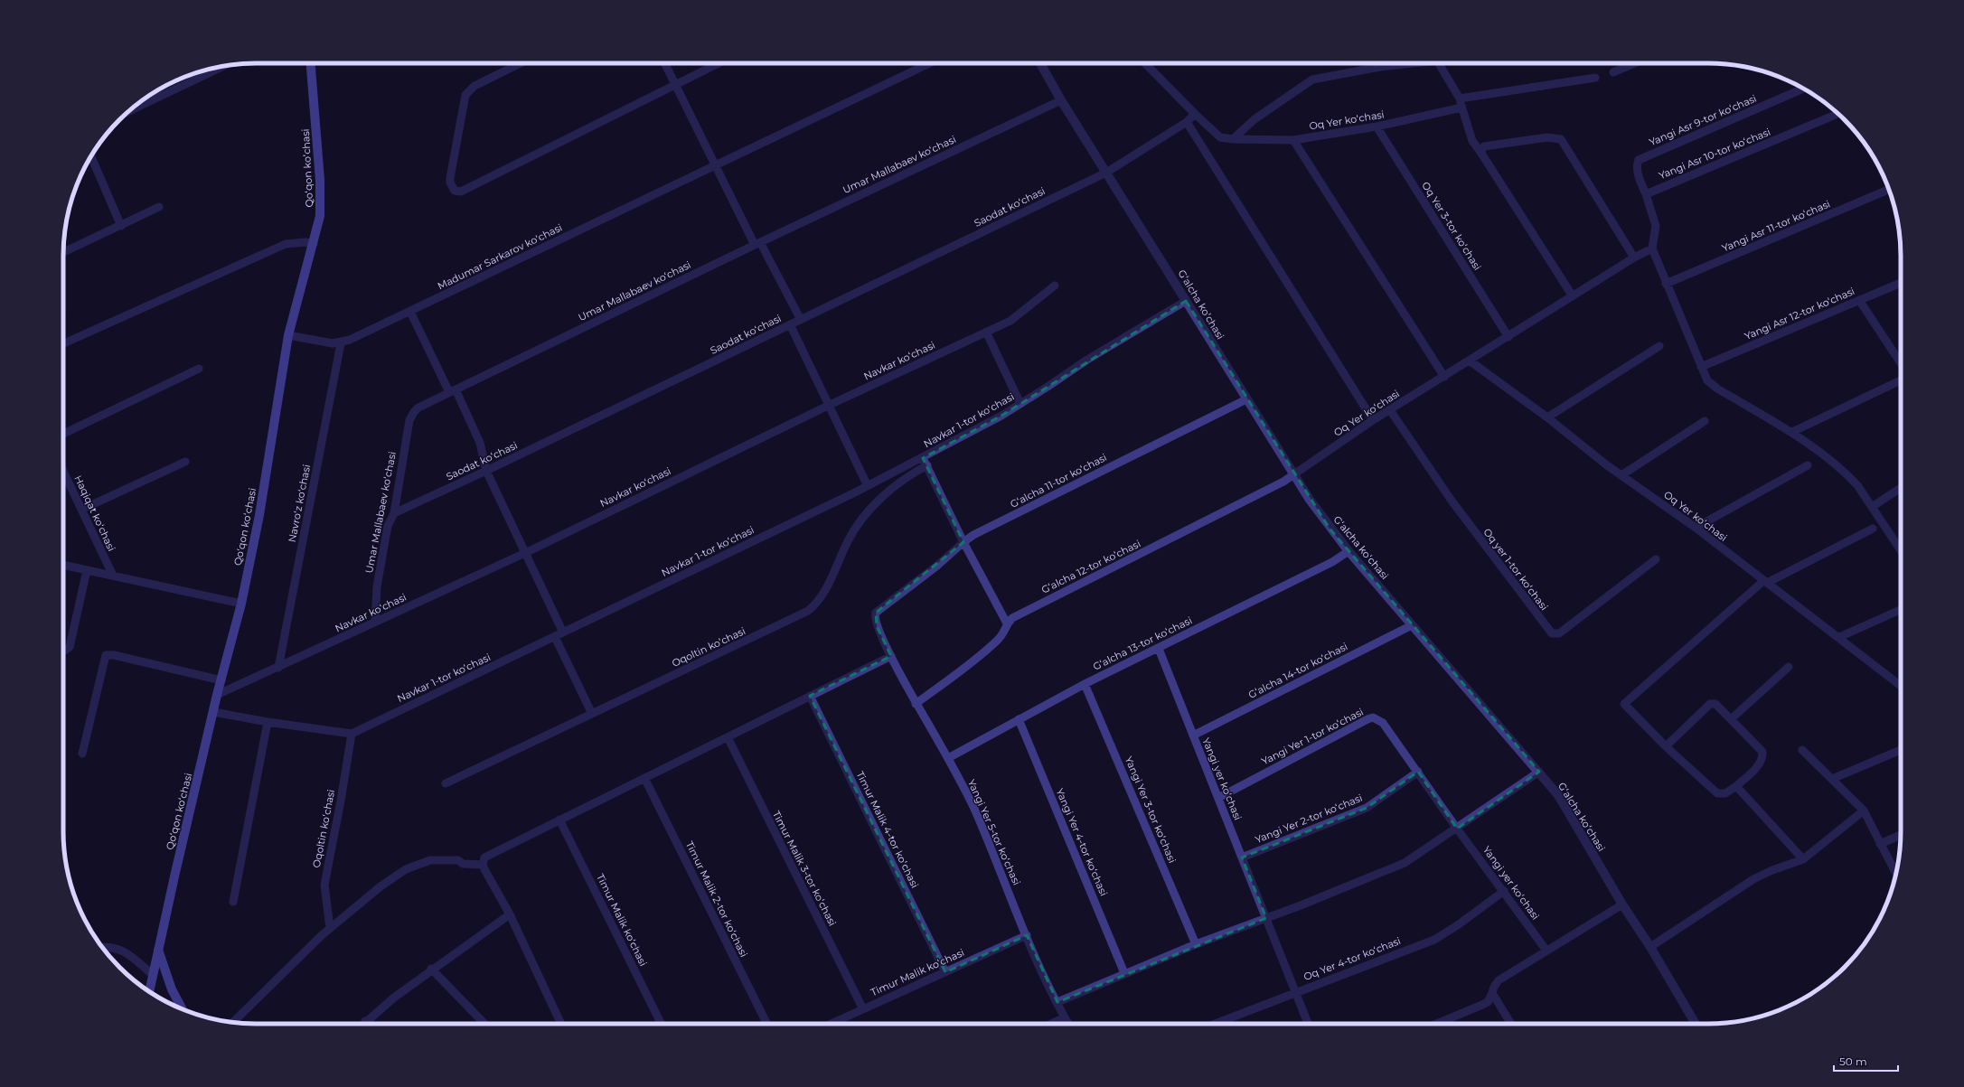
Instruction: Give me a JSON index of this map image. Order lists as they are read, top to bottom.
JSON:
{
  "streets": {
    "main road": ["Qoʻqon koʻchasi"],
    "street": [
      "Oq Yer koʻchasi",
      "Yangi Asr 9-tor koʻchasi",
      "Yangi Asr 10-tor koʻchasi",
      "Umar Mallabaev koʻchasi",
      "Saodat koʻchasi",
      "Oq Yer 3-tor koʻchasi",
      "Yangi Asr 11-tor koʻchasi",
      "Madumar Sarkarov koʻchasi",
      "Gʻalcha koʻchasi",
      "Yangi Asr 12-tor koʻchasi",
      "Navkar koʻchasi",
      "Navkar 1-tor koʻchasi",
      "Gʻalcha 11-tor koʻchasi",
      "Navroʻz koʻchasi",
      "Haqiqat koʻchasi",
      "Gʻalcha 12-tor koʻchasi",
      "Oq yer 1-tor koʻchasi",
      "Gʻalcha 13-tor koʻchasi",
      "Oqoltin koʻchasi",
      "Gʻalcha 14-tor koʻchasi",
      "Yangi Yer 1-tor koʻchasi",
      "Yangi yer koʻchasi",
      "Yangi Yer 3-tor koʻchasi",
      "Yangi Yer 2-tor koʻchasi",
      "Timur Malik 4-tor koʻchasi",
      "Yangi Yer 5-tor koʻchasi",
      "Yangi Yer 4-tor koʻchasi",
      "Timur Malik 3-tor koʻchasi",
      "Timur Malik 2-tor koʻchasi",
      "Timur Malik koʻchasi",
      "Oq Yer 4-tor koʻchasi"
    ]
  },
  "crossings": [
    ["Oq Yer koʻchasi", "Saodat koʻchasi"],
    ["Oq Yer koʻchasi", "Oq Yer 3-tor koʻchasi"],
    ["Oq Yer koʻchasi", "Gʻalcha koʻchasi"],
    ["Oq Yer koʻchasi", "Gʻalcha 12-tor koʻchasi"],
    ["Oq Yer koʻchasi", "Oq yer 1-tor koʻchasi"],
    ["Yangi Asr 9-tor koʻchasi", "Yangi Asr 10-tor koʻchasi"],
    ["Umar Mallabaev koʻchasi", "Saodat koʻchasi"],
    ["Umar Mallabaev koʻchasi", "Gʻalcha koʻchasi"],
    ["Umar Mallabaev koʻchasi", "Navkar koʻchasi"],
    ["Qoʻqon koʻchasi", "Navkar koʻchasi"],
    ["Saodat koʻchasi", "Gʻalcha koʻchasi"],
    ["Madumar Sarkarov koʻchasi", "Navroʻz koʻchasi"],
    ["Gʻalcha koʻchasi", "Navkar 1-tor koʻchasi"],
    ["Gʻalcha koʻchasi", "Gʻalcha 11-tor koʻchasi"],
    ["Gʻalcha koʻchasi", "Gʻalcha 12-tor koʻchasi"],
    ["Gʻalcha koʻchasi", "Gʻalcha 13-tor koʻchasi"],
    ["Gʻalcha koʻchasi", "Gʻalcha 14-tor koʻchasi"],
    ["Navkar koʻchasi", "Navroʻz koʻchasi"],
    ["Navkar 1-tor koʻchasi", "Oqoltin koʻchasi"],
    ["Gʻalcha 11-tor koʻchasi", "Yangi Yer 5-tor koʻchasi"],
    ["Gʻalcha 12-tor koʻchasi", "Yangi Yer 5-tor koʻchasi"],
    ["Gʻalcha 13-tor koʻchasi", "Yangi yer koʻchasi"],
    ["Gʻalcha 13-tor koʻchasi", "Yangi Yer 3-tor koʻchasi"],
    ["Gʻalcha 13-tor koʻchasi", "Yangi Yer 5-tor koʻchasi"],
    ["Gʻalcha 13-tor koʻchasi", "Yangi Yer 4-tor koʻchasi"],
    ["Gʻalcha 14-tor koʻchasi", "Yangi yer koʻchasi"],
    ["Yangi Yer 1-tor koʻchasi", "Yangi yer koʻchasi"],
    ["Yangi Yer 1-tor koʻchasi", "Yangi Yer 2-tor koʻchasi"],
    ["Yangi yer koʻchasi", "Yangi Yer 2-tor koʻchasi"],
    ["Yangi yer koʻchasi", "Oq Yer 4-tor koʻchasi"],
    ["Timur Malik 4-tor koʻchasi", "Timur Malik koʻchasi"],
    ["Yangi Yer 5-tor koʻchasi", "Timur Malik koʻchasi"],
    ["Timur Malik 3-tor koʻchasi", "Timur Malik koʻchasi"]
  ],
  "scale_bar": "50 m"
}
